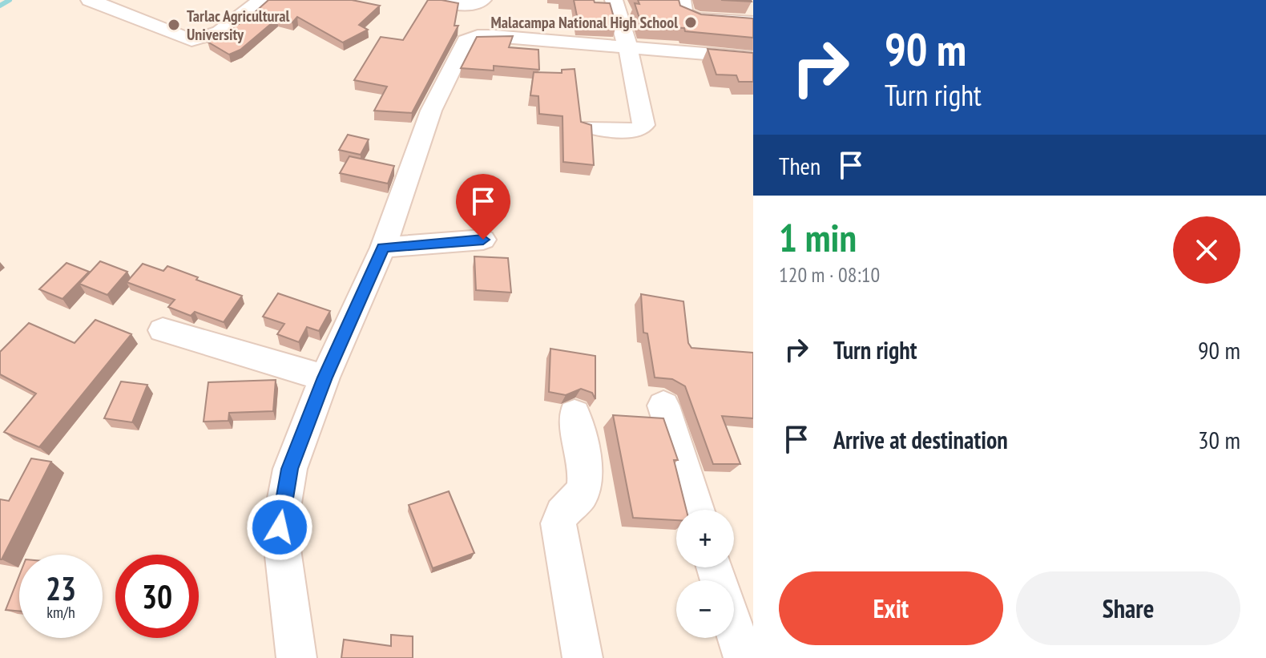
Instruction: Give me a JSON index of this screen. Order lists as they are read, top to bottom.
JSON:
{
  "places": ["Malacampa National High School", "Tarlac Agricultural University"],
  "page": {
    "turn": ["90 m", "Turn right"],
    "then": "Then",
    "heading": ["1 min", "120 m · 08:10"],
    "list": [
      {
        "name": "Turn right",
        "value": "90 m"
      },
      {
        "name": "Arrive at destination",
        "value": "30 m"
      }
    ],
    "map_buttons": ["+", "−"],
    "speed": "23 km/h",
    "limit": "30",
    "buttons": ["Exit", "Share"]
  }
}
